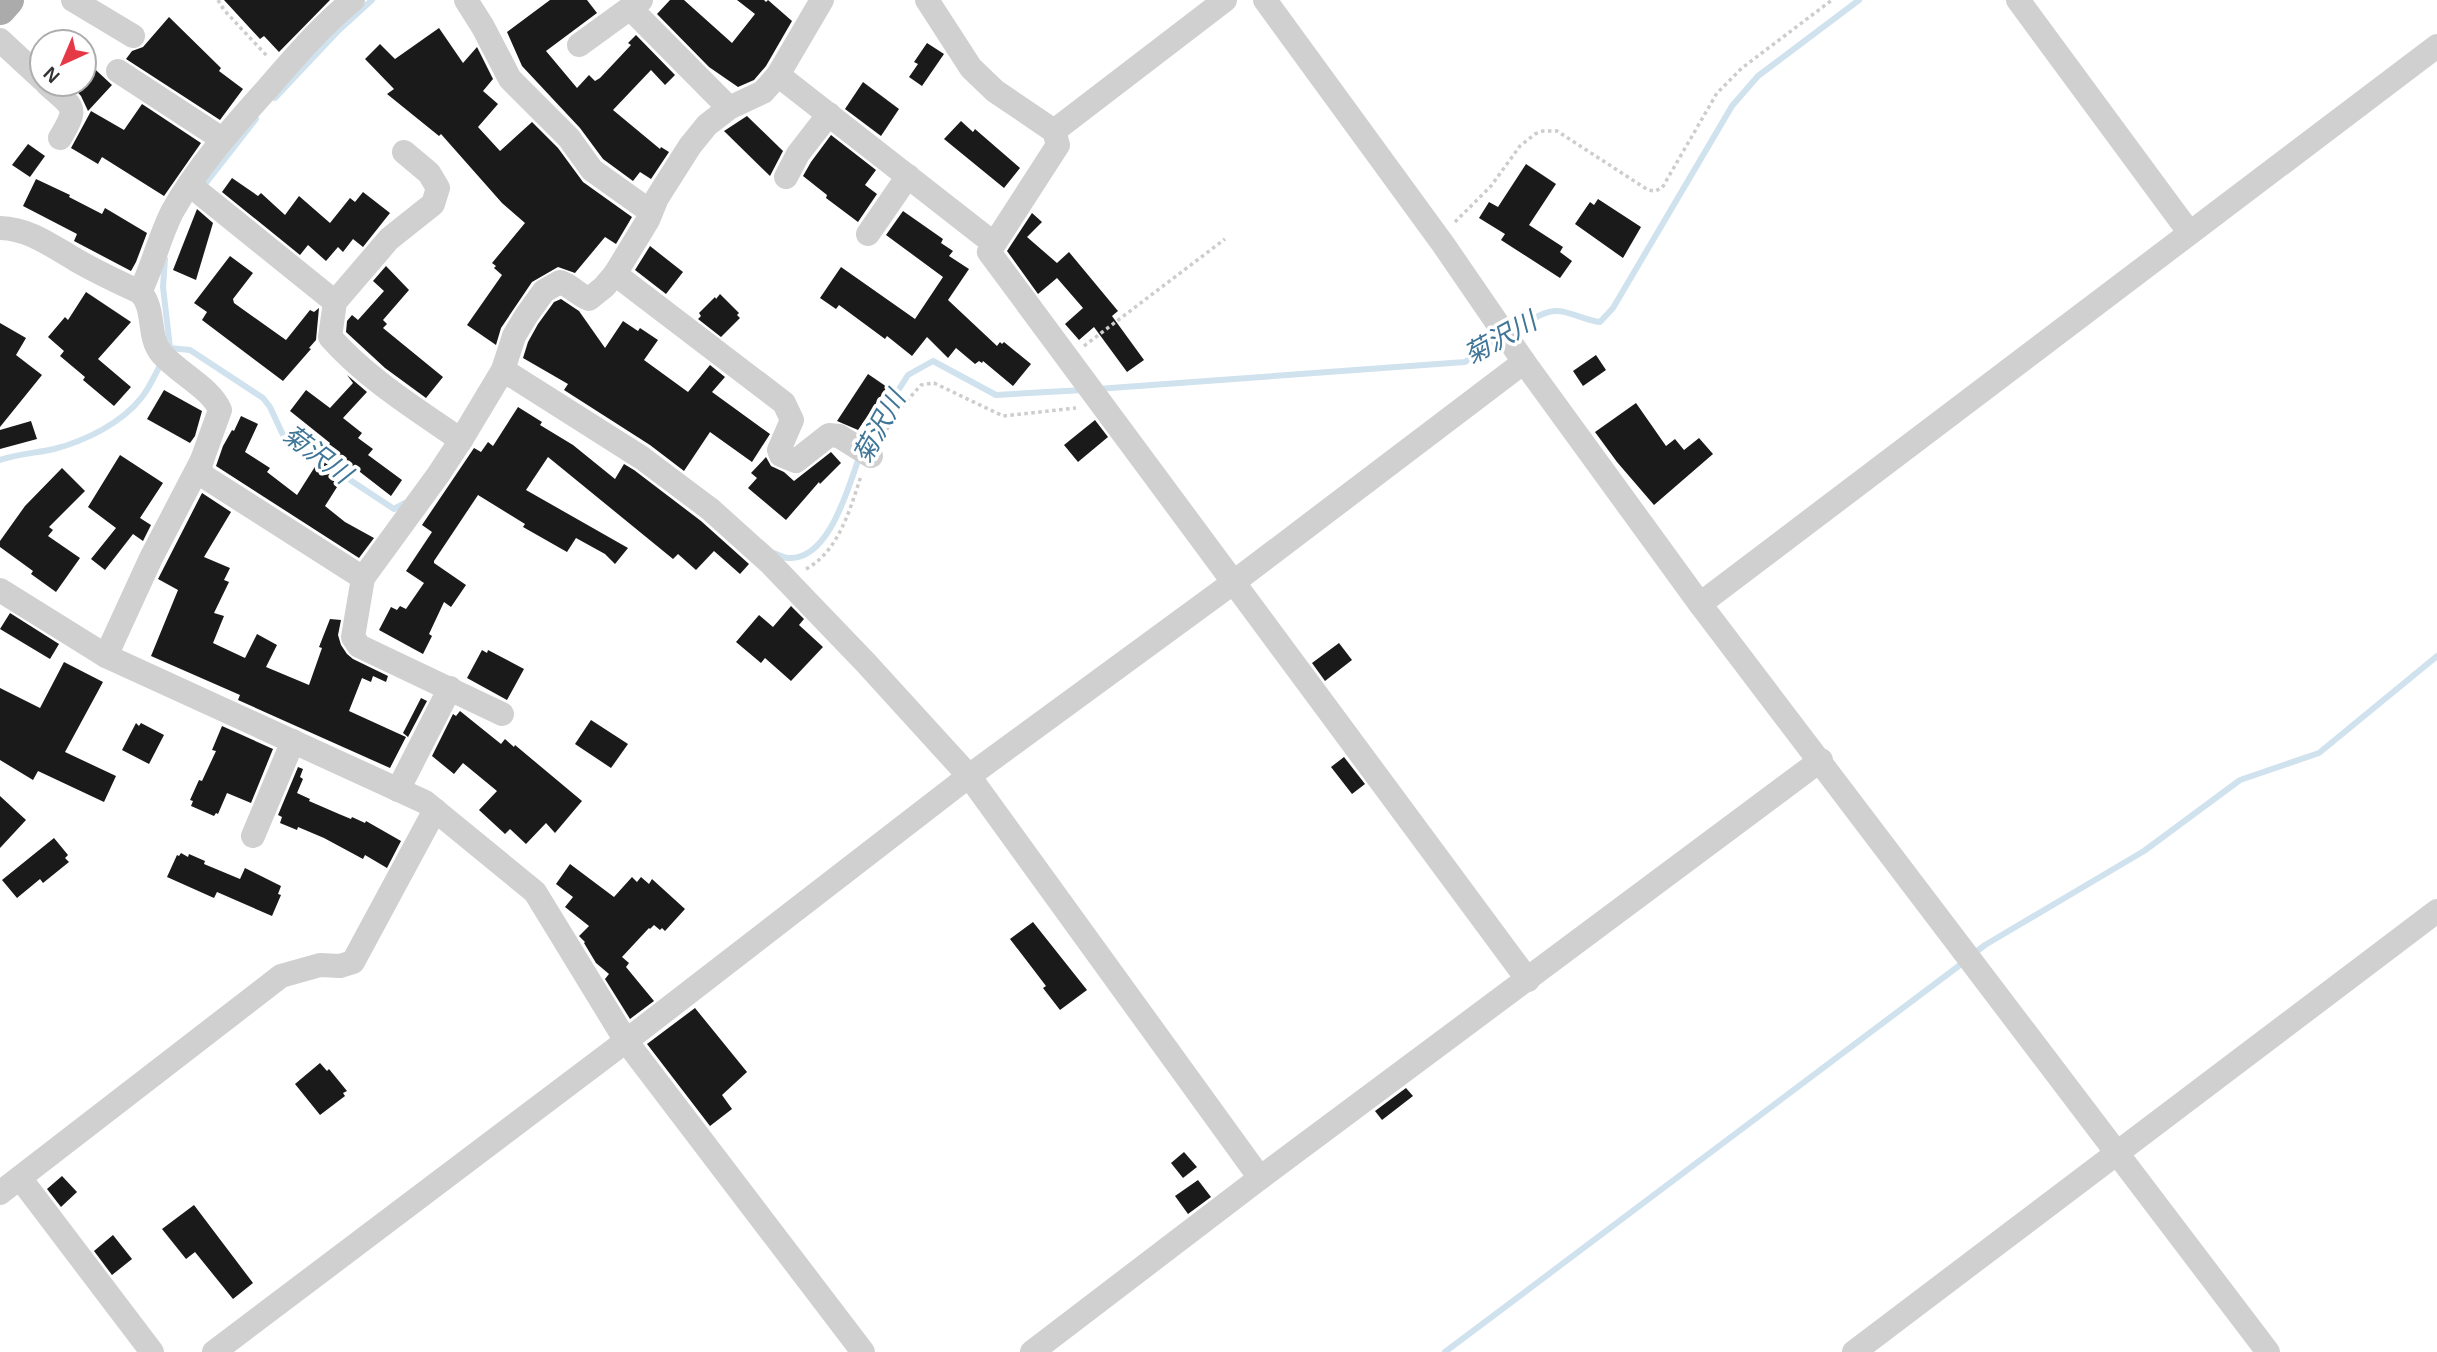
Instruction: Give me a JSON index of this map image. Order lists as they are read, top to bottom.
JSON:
{
  "water": ["菊沢川"],
  "north": "bottom left"
}
